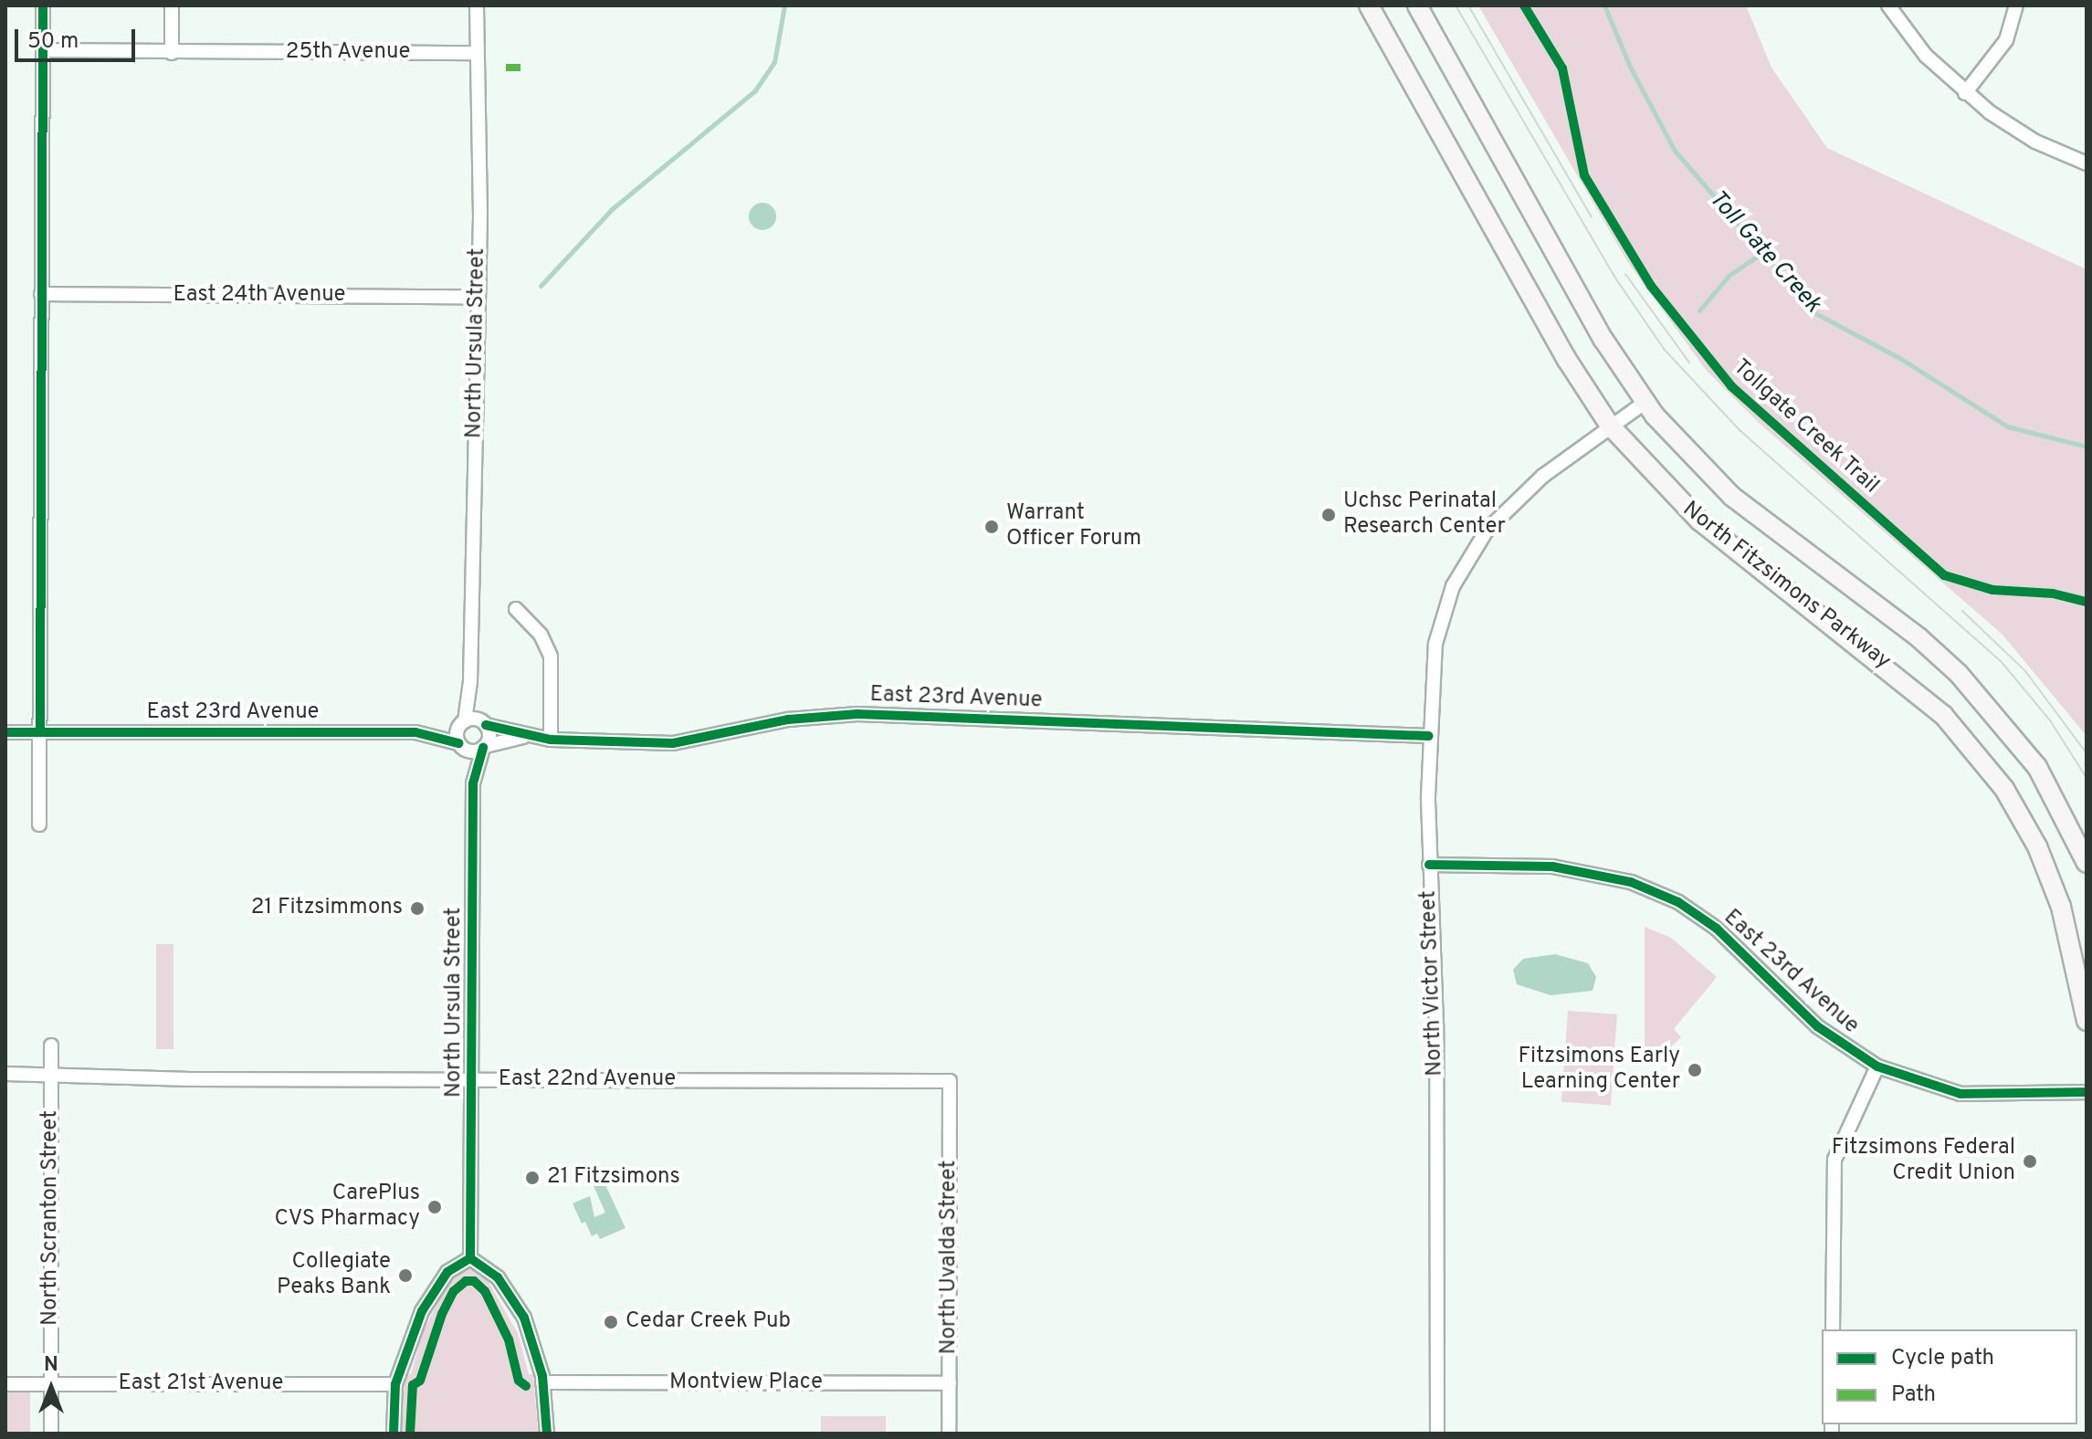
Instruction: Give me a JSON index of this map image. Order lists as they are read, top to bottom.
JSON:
{
  "streets": {
    "main road": ["North Fitzsimons Parkway"],
    "street": [
      "25th Avenue",
      "East 24th Avenue",
      "North Ursula Street",
      "East 23rd Avenue",
      "North Victor Street",
      "East 22nd Avenue",
      "North Scranton Street",
      "North Uvalda Street",
      "Montview Place",
      "East 21st Avenue"
    ],
    "cycle path": ["Tollgate Creek Trail"]
  },
  "crossings": [
    ["25th Avenue", "North Ursula Street"],
    ["East 24th Avenue", "North Ursula Street"],
    ["North Ursula Street", "East 23rd Avenue"],
    ["North Ursula Street", "East 22nd Avenue"],
    ["North Fitzsimons Parkway", "North Victor Street"],
    ["East 23rd Avenue", "North Victor Street"],
    ["East 22nd Avenue", "North Scranton Street"],
    ["East 22nd Avenue", "North Uvalda Street"],
    ["North Scranton Street", "East 21st Avenue"],
    ["North Uvalda Street", "Montview Place"]
  ],
  "water": ["Toll Gate Creek"],
  "places": [
    "Uchsc Perinatal Research Center",
    "Warrant Officer Forum",
    "21 Fitzsimmons",
    "Fitzsimons Early Learning Center",
    "Fitzsimons Federal Credit Union",
    "21 Fitzsimons",
    "CarePlus CVS Pharmacy",
    "Collegiate Peaks Bank",
    "Cedar Creek Pub"
  ],
  "legend": ["Cycle path", "Path"],
  "scale_bar": "50 m",
  "north": "top"
}
